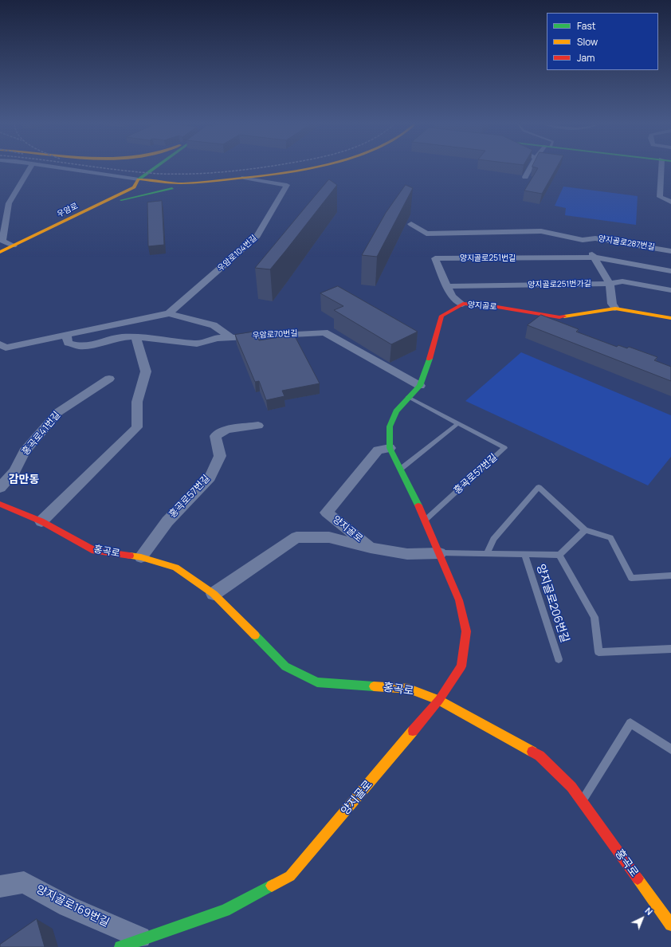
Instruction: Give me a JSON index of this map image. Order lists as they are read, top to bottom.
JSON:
{
  "streets": {
    "main road": ["우암로", "양지골로", "홍곡로"],
    "street": [
      "양지골로287번길",
      "우암로104번길",
      "양지골로251번길",
      "양지골로251번가길",
      "우암로70번길",
      "홍곡로41번길",
      "홍곡로57번길",
      "양지골로169번길"
    ],
    "lane": ["양지골로206번길"]
  },
  "crossings": [
    ["양지골로251번길", "양지골로251번가길"],
    ["양지골로251번길", "양지골로"],
    ["양지골로", "우암로70번길"],
    ["양지골로", "홍곡로57번길"],
    ["양지골로", "홍곡로"],
    ["양지골로", "양지골로206번길"],
    ["양지골로", "양지골로169번길"],
    ["홍곡로57번길", "홍곡로"]
  ],
  "districts": ["감만동"],
  "legend": ["Fast", "Slow", "Jam"],
  "north": "top right"
}
